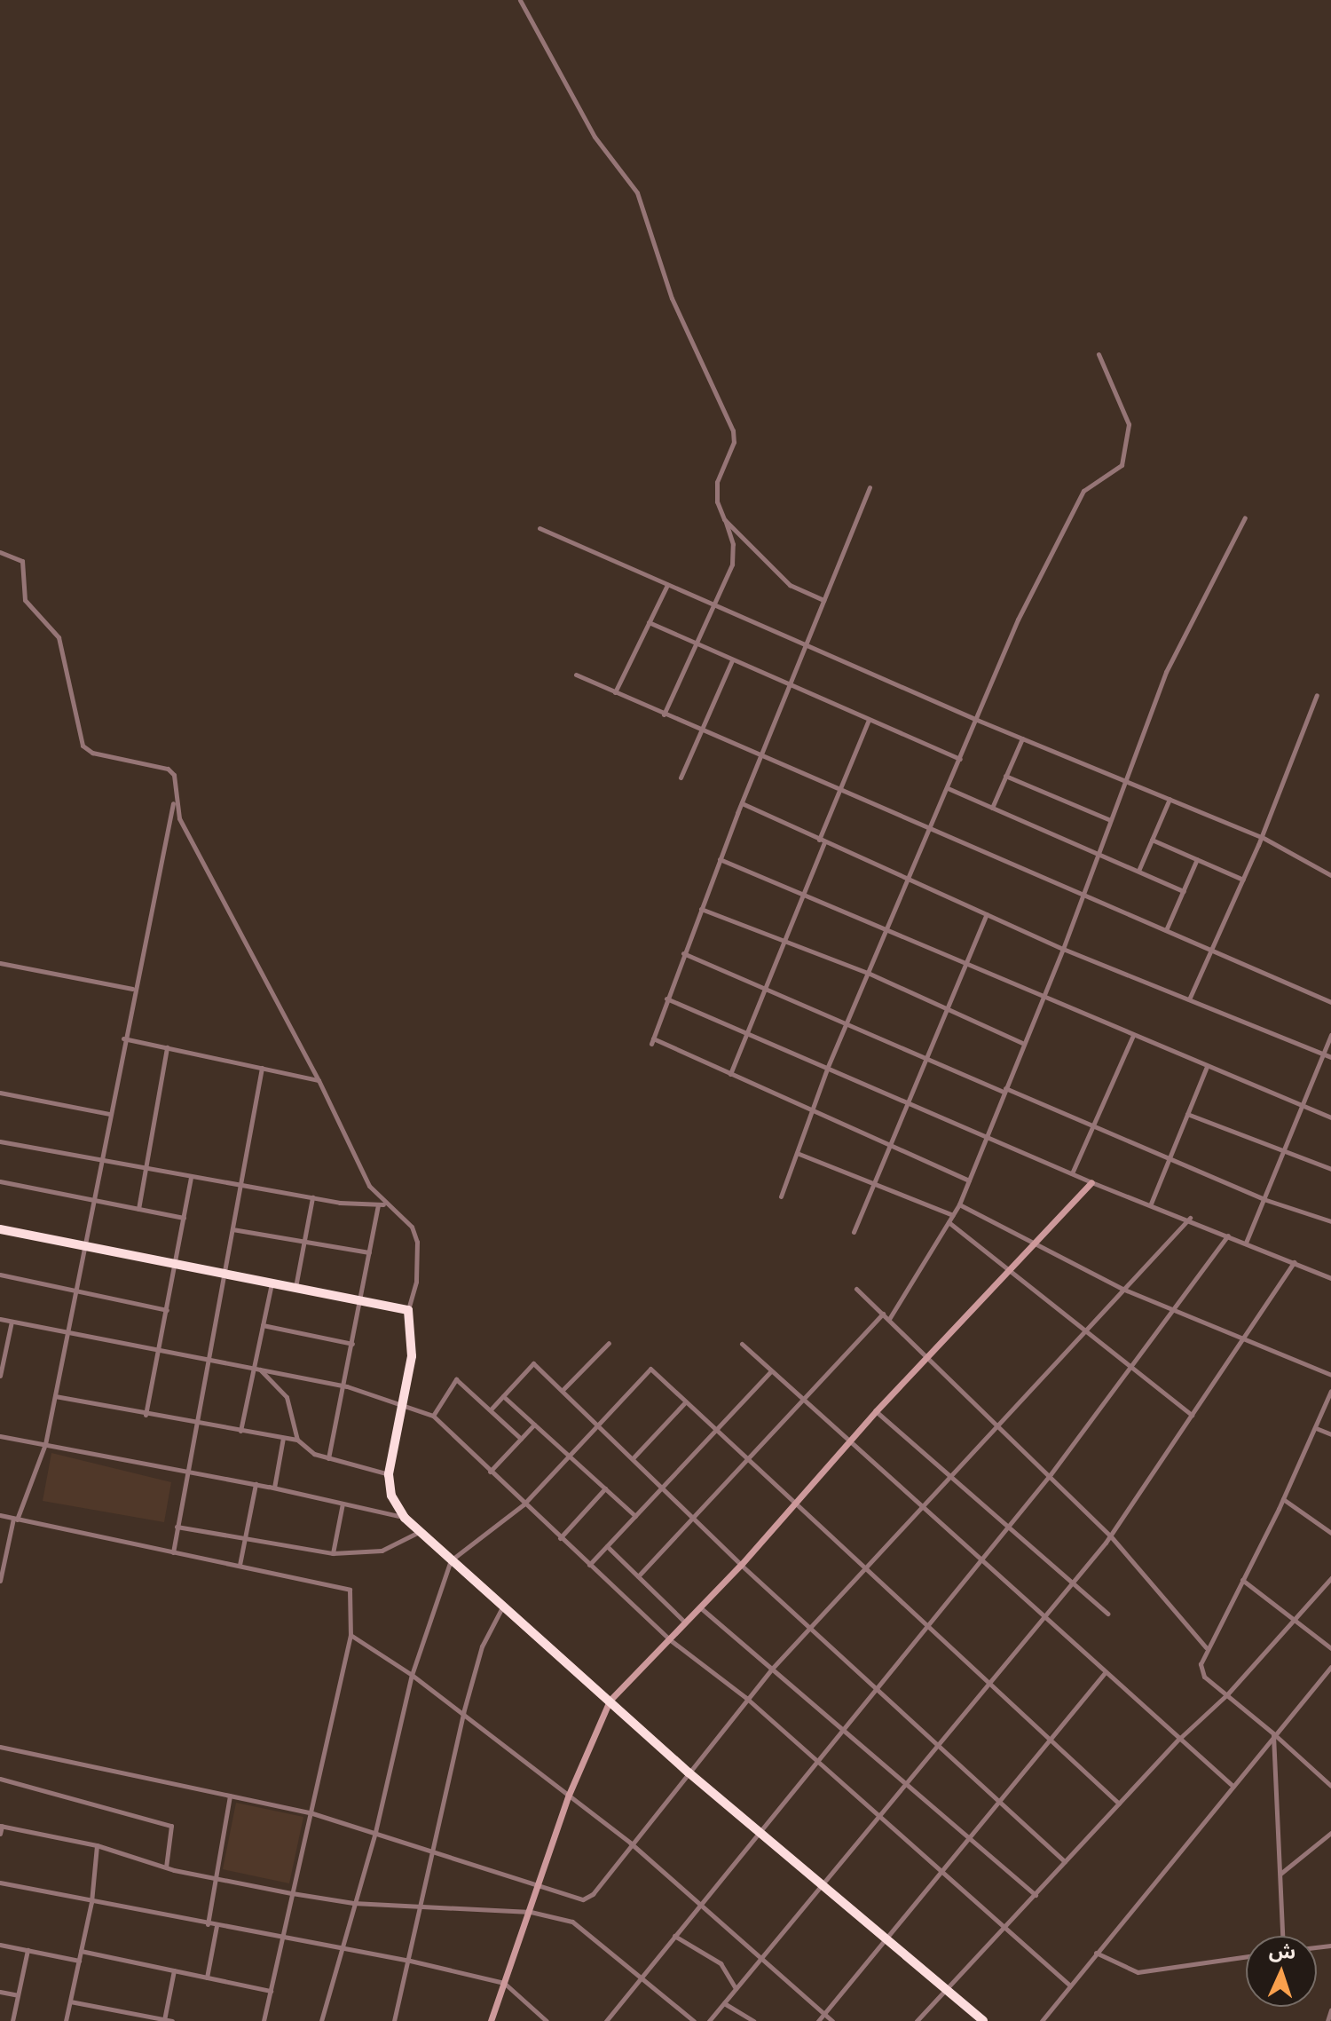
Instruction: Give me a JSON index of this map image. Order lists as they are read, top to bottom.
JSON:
{
  "north": "top"
}
